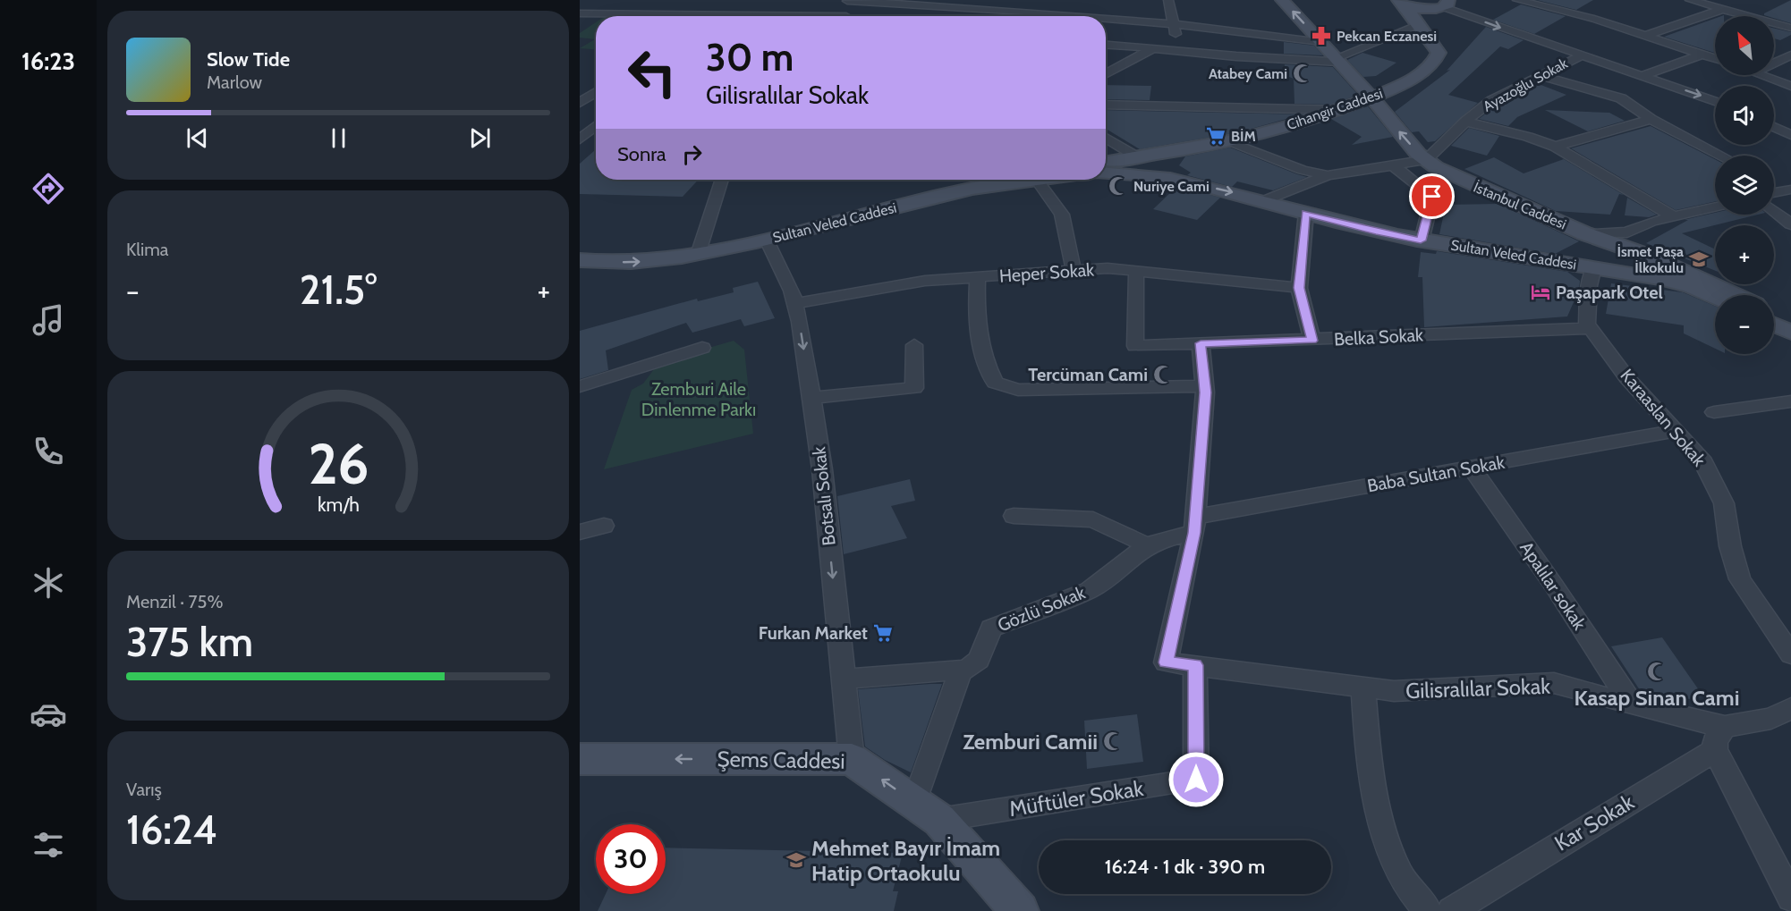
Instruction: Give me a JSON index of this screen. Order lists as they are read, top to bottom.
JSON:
{
  "streets": {
    "main road": [
      "Cihangir Caddesi",
      "İstanbul Caddesi",
      "Sultan Veled Caddesi",
      "Şems Caddesi"
    ],
    "street": [
      "Ayazoğlu Sokak",
      "Heper Sokak",
      "Belka Sokak",
      "Karaaslan Sokak",
      "Baba Sultan Sokak",
      "Botsalı Sokak",
      "Apalılar sokak",
      "Gözlü Sokak",
      "Gilisralılar Sokak",
      "Müftüler Sokak",
      "Kar Sokak"
    ]
  },
  "crossings": [
    ["Ayazoğlu Sokak", "İstanbul Caddesi"],
    ["Cihangir Caddesi", "İstanbul Caddesi"],
    ["Sultan Veled Caddesi", "Botsalı Sokak"],
    ["Heper Sokak", "Belka Sokak"],
    ["Heper Sokak", "Botsalı Sokak"],
    ["Belka Sokak", "Karaaslan Sokak"],
    ["Karaaslan Sokak", "Baba Sultan Sokak"],
    ["Baba Sultan Sokak", "Apalılar sokak"],
    ["Baba Sultan Sokak", "Gözlü Sokak"],
    ["Baba Sultan Sokak", "Gilisralılar Sokak"],
    ["Botsalı Sokak", "Şems Caddesi"],
    ["Apalılar sokak", "Gilisralılar Sokak"],
    ["Gözlü Sokak", "Gilisralılar Sokak"],
    ["Gilisralılar Sokak", "Müftüler Sokak"],
    ["Gilisralılar Sokak", "Kar Sokak"],
    ["Şems Caddesi", "Müftüler Sokak"]
  ],
  "one_way": ["Botsalı Sokak", "Şems Caddesi"],
  "parks": ["Zemburi Aile Dinlenme Parkı"],
  "places": {
    "pharmacy": ["Pekcan Eczanesi"],
    "mosque": [
      "Atabey Cami",
      "Nuriye Cami",
      "Tercüman Cami",
      "Kasap Sinan Cami",
      "Zemburi Camii"
    ],
    "supermarket": ["BİM", "Furkan Market"],
    "school or university": ["İsmet Paşa İlkokulu", "Mehmet Bayır İmam Hatip Ortaokulu"],
    "hotel": ["Paşapark Otel"]
  },
  "north": "top left",
  "page": {
    "tabs": "16:23",
    "map_buttons": ["+", "−"],
    "turn": ["30 m", "Gilisralılar Sokak"],
    "song": ["Slow Tide", "Marlow"],
    "then": "Sonra",
    "tile": [
      "Klima",
      ["Menzil · 75%", "375 km"],
      ["Varış", "16:24"]
    ],
    "heat": ["−", "21.5°", "+"],
    "limit": "30",
    "trip": "16:24 · 1 dk · 390 m",
    "gauge": ["26", "km/h"]
  }
}
